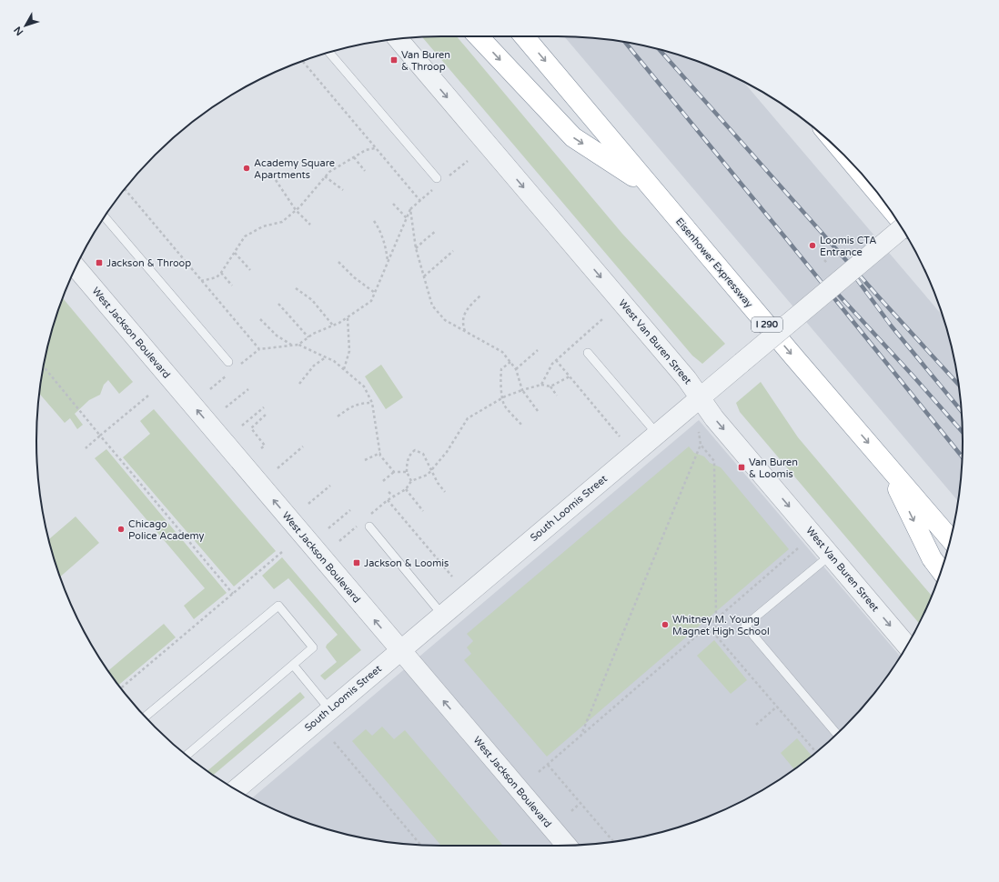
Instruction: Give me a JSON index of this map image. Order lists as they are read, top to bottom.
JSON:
{
  "streets": {
    "highway": ["Eisenhower Expressway", "I 290"],
    "street": ["West Jackson Boulevard", "West Van Buren Street", "South Loomis Street"]
  },
  "crossings": [
    ["West Jackson Boulevard", "South Loomis Street"],
    ["West Van Buren Street", "South Loomis Street"]
  ],
  "one_way": ["West Jackson Boulevard", "West Van Buren Street"],
  "places": {
    "transit": [
      "Van Buren & Throop",
      "Jackson & Throop",
      "Van Buren & Loomis",
      "Jackson & Loomis"
    ],
    "other": [
      "Academy Square Apartments",
      "Loomis CTA Entrance",
      "Chicago Police Academy",
      "Whitney M. Young Magnet High School"
    ]
  },
  "north": "bottom left"
}
